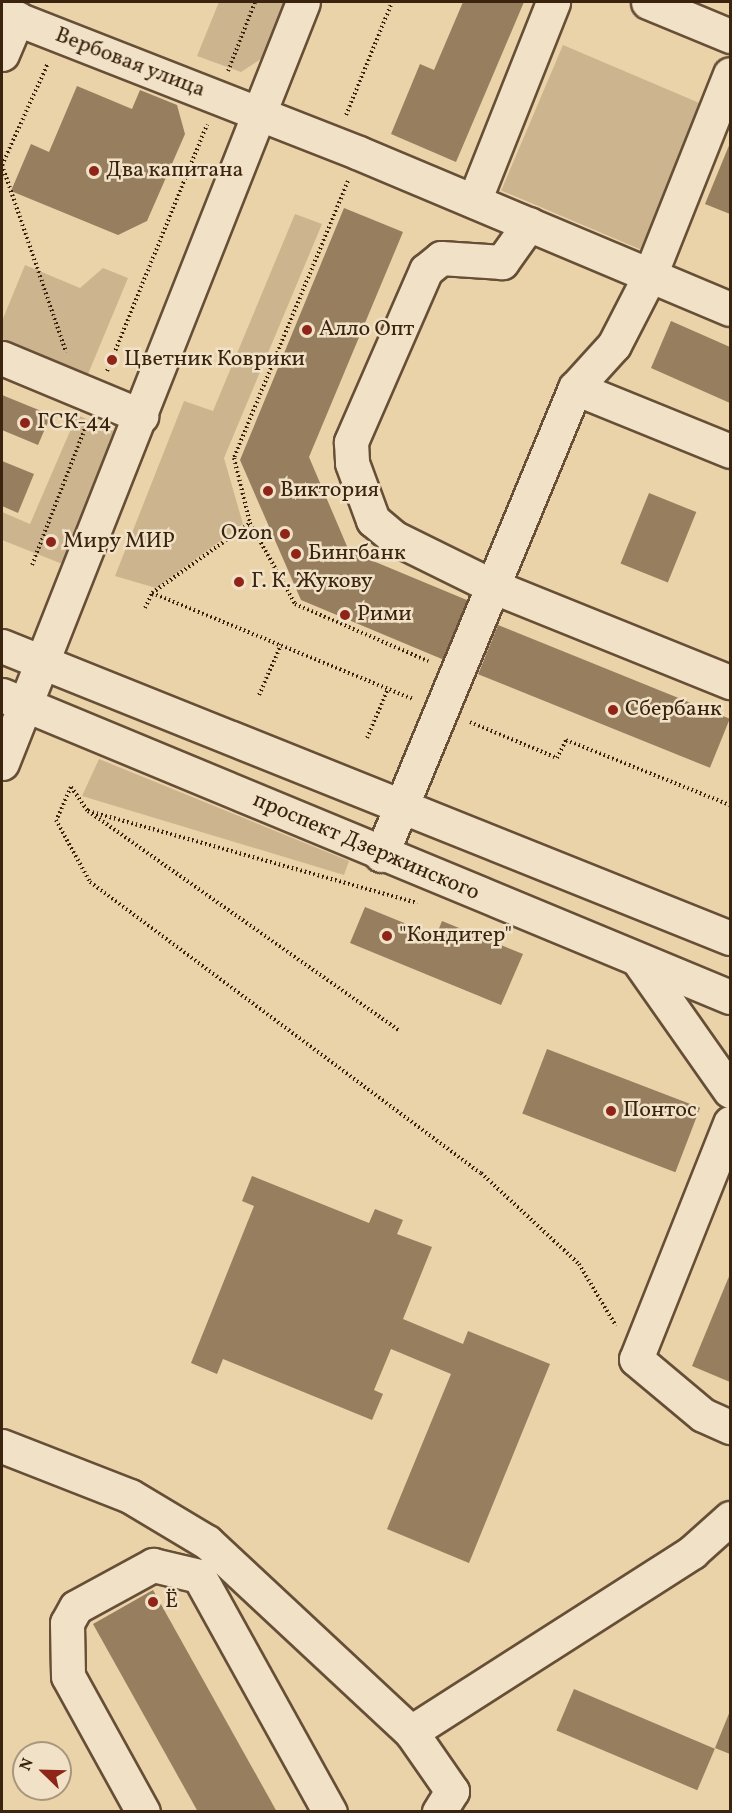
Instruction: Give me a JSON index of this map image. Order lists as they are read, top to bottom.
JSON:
{
  "streets": {
    "street": ["Вербовая улица", "проспект Дзержинского"]
  },
  "places": [
    "Два капитана",
    "Алло Опт",
    "Цветник Коврики",
    "ГСК-44",
    "Виктория",
    "Ozon",
    "Миру МИР",
    "Бингбанк",
    "Г. К. Жукову",
    "Рими",
    "Сбербанк",
    "\"Кондитер\"",
    "Понтос",
    "Ё"
  ],
  "north": "top left"
}
